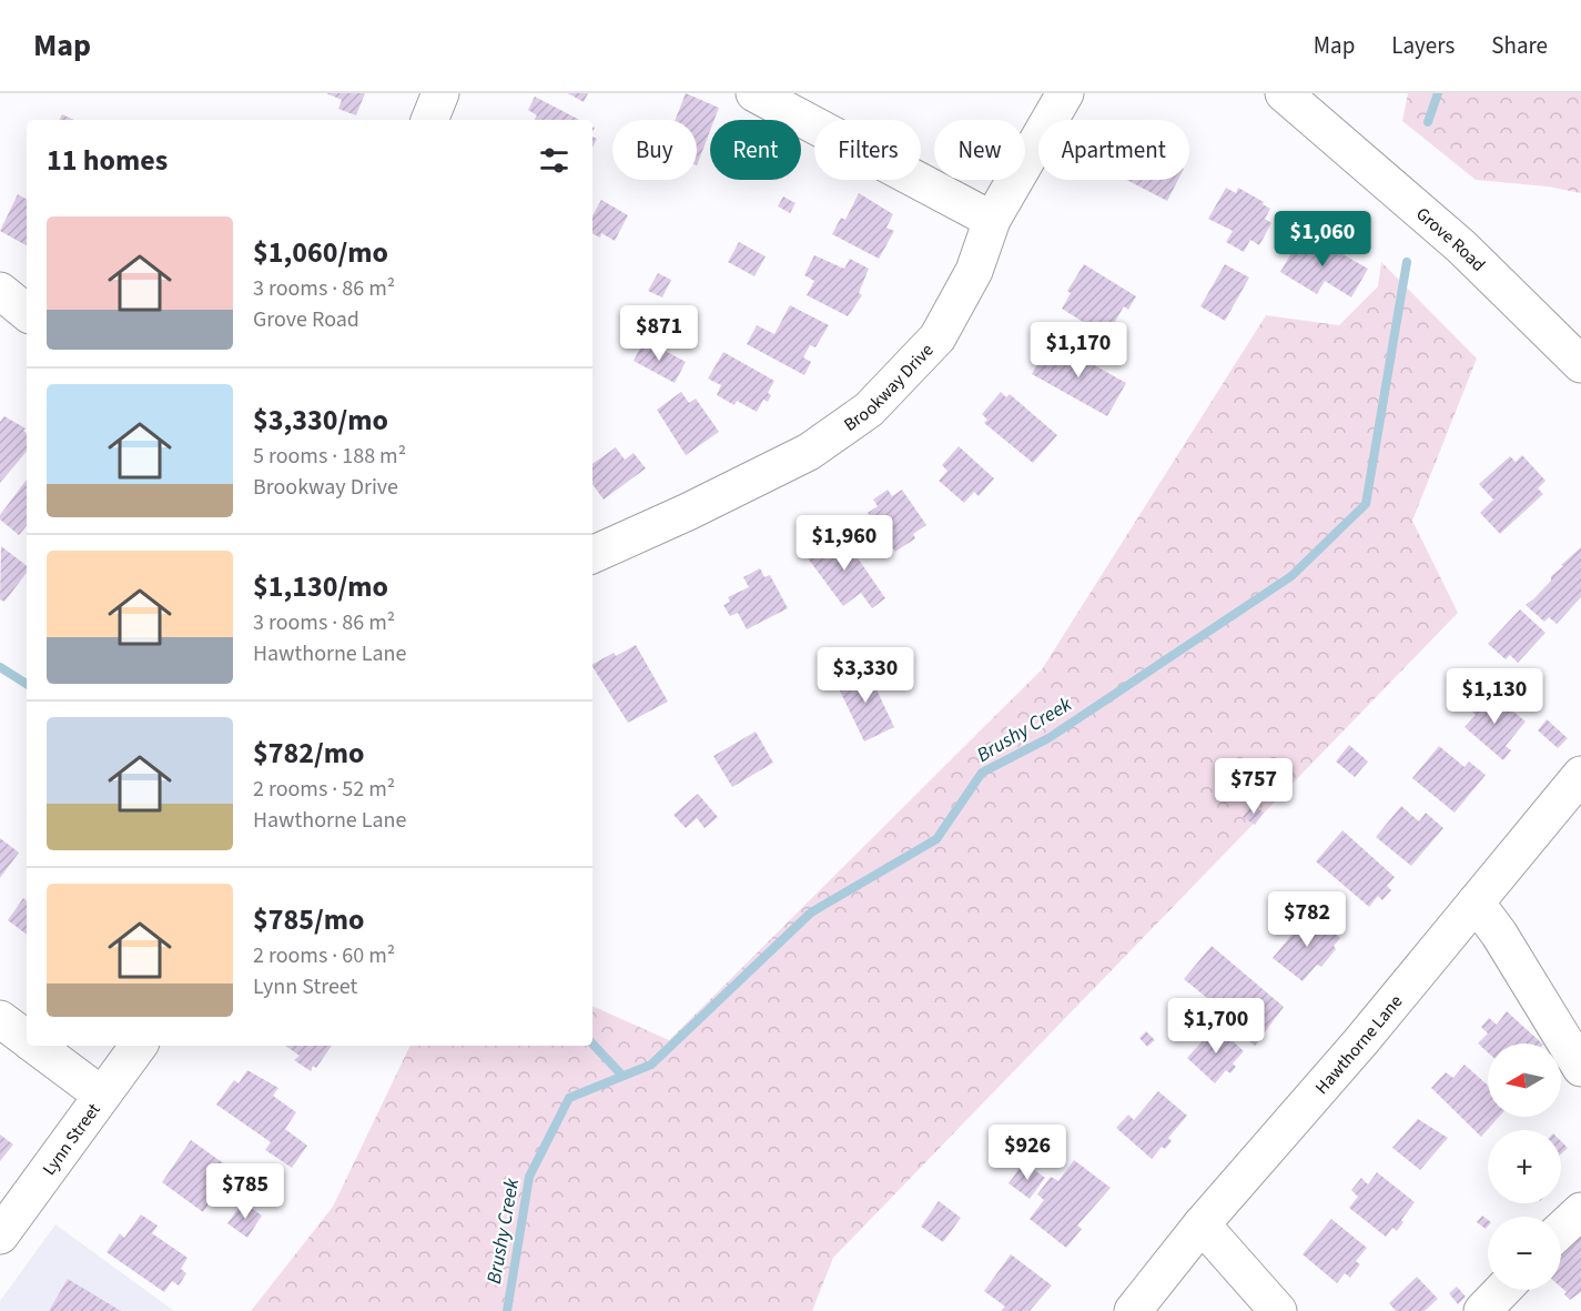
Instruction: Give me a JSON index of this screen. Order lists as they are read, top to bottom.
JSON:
{
  "streets": {
    "street": [
      "Grove Road",
      "Brookway Drive",
      "Hawthorne Lane",
      "Lynn Street"
    ]
  },
  "water": ["Brushy Creek"],
  "north": "left",
  "page": {
    "header": "Map",
    "nav": ["Map", "Layers", "Share"],
    "chip": [
      "Buy",
      "Rent",
      "Filters",
      "New",
      "Apartment"
    ],
    "heading": "11 homes",
    "list": [
      {
        "name": "$1,060/mo",
        "note": "3 rooms · 86 m² · Grove Road"
      },
      {
        "name": "$3,330/mo",
        "note": "5 rooms · 188 m² · Brookway Drive"
      },
      {
        "name": "$1,130/mo",
        "note": "3 rooms · 86 m² · Hawthorne Lane"
      },
      {
        "name": "$782/mo",
        "note": "2 rooms · 52 m² · Hawthorne Lane"
      },
      {
        "name": "$785/mo",
        "note": "2 rooms · 60 m² · Lynn Street"
      }
    ],
    "price": [
      "$1,060",
      "$871",
      "$1,170",
      "$1,960",
      "$3,330",
      "$1,130",
      "$757",
      "$782",
      "$1,700",
      "$926",
      "$785"
    ],
    "map_buttons": ["+", "−"]
  }
}
